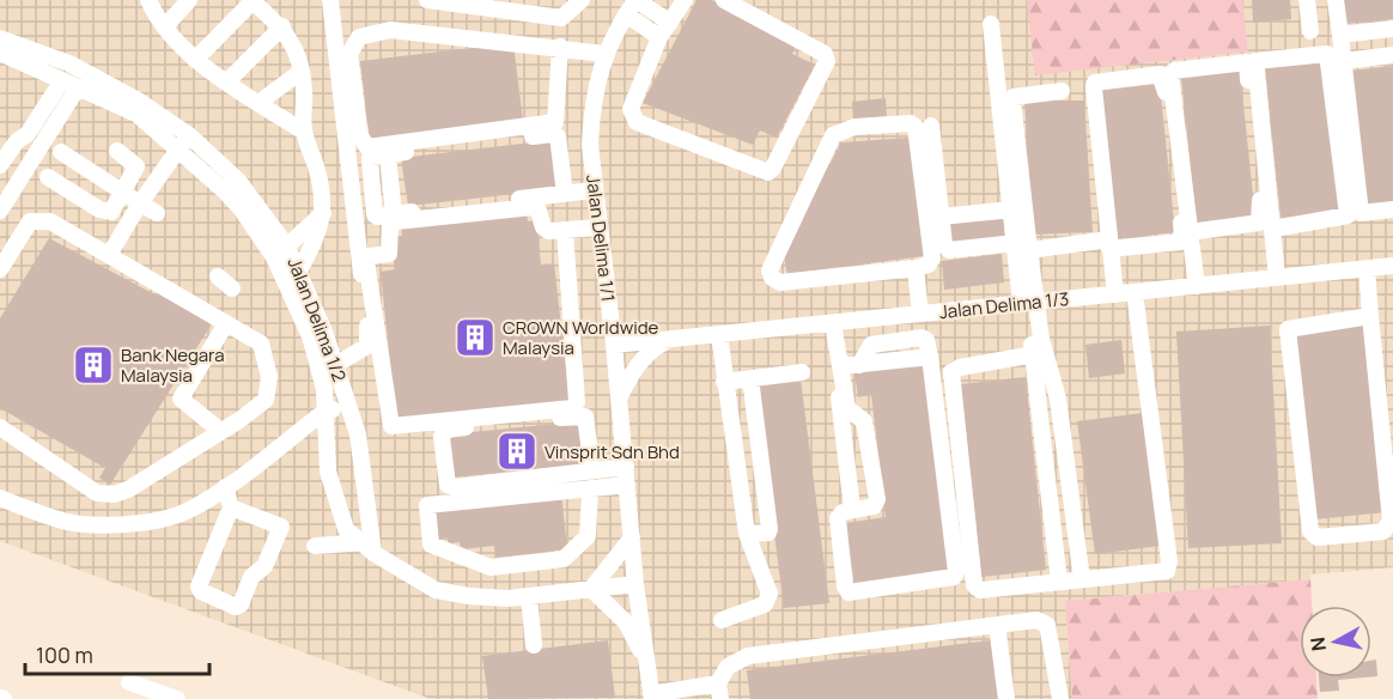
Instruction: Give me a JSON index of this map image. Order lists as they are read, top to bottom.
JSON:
{
  "streets": {
    "street": ["Jalan Delima 1/1", "Jalan Delima 1/3", "Jalan Delima 1/2"]
  },
  "crossings": [
    ["Jalan Delima 1/1", "Jalan Delima 1/3"],
    ["Jalan Delima 1/1", "Jalan Delima 1/2"]
  ],
  "places": {
    "building": ["CROWN Worldwide Malaysia", "Bank Negara Malaysia", "Vinsprit Sdn Bhd"]
  },
  "scale_bar": "100 m",
  "north": "left"
}
